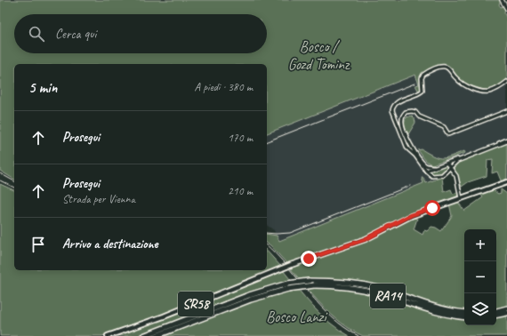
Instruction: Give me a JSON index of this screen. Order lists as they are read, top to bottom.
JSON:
{
  "streets": {
    "highway": ["RA14"],
    "main road": ["SR58"]
  },
  "parks": ["Bosco / Gozd Tominz", "Bosco Lanzi"],
  "page": {
    "search": "Cerca qui",
    "heading": ["5 min", "A piedi · 380 m"],
    "list": [
      ["Prosegui", "170 m"],
      ["Prosegui", "Strada per Vienna", "210 m"],
      "Arrivo a destinazione"
    ],
    "map_buttons": ["+", "−"]
  }
}
